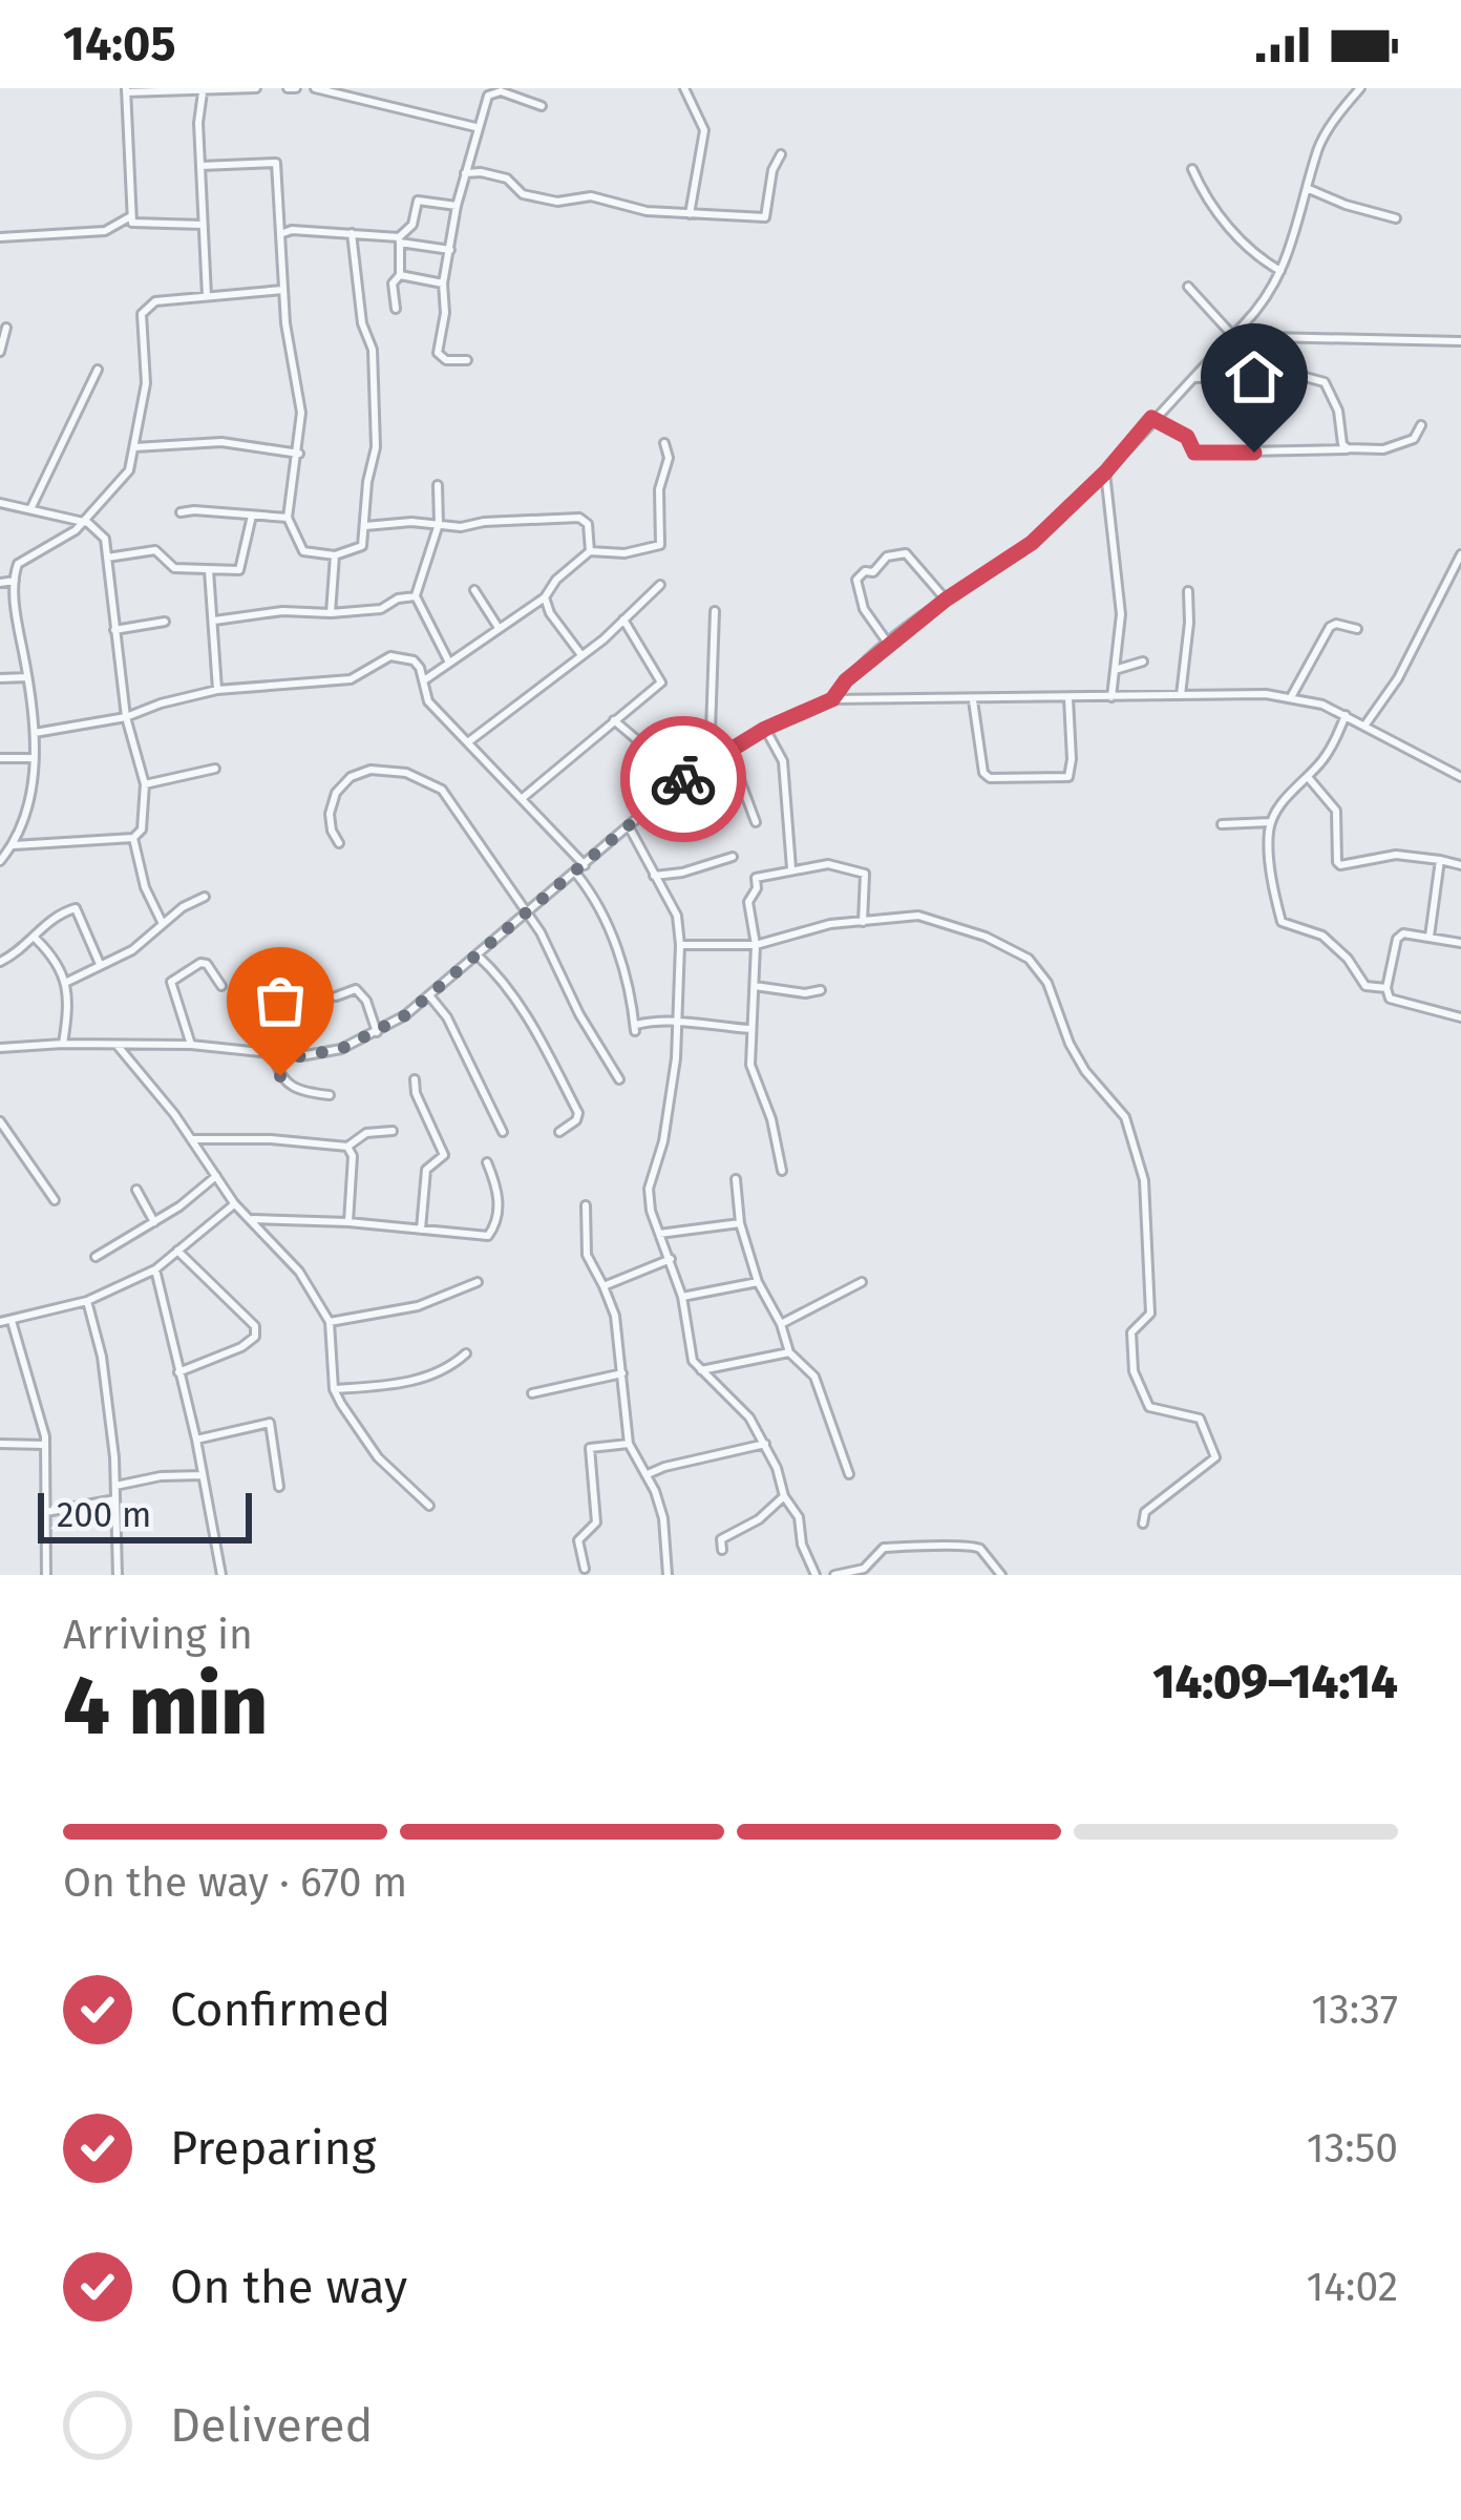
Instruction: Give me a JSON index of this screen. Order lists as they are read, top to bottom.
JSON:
{
  "scale_bar": "200 m",
  "page": {
    "status": "14:05",
    "scale": "200 m",
    "heading": ["4 min", "Arriving in", "14:09–14:14"],
    "bar": "On the way · 670 m",
    "list": [
      ["Confirmed", "13:37"],
      ["Preparing", "13:50"],
      ["On the way", "14:02"],
      "Delivered"
    ]
  }
}
